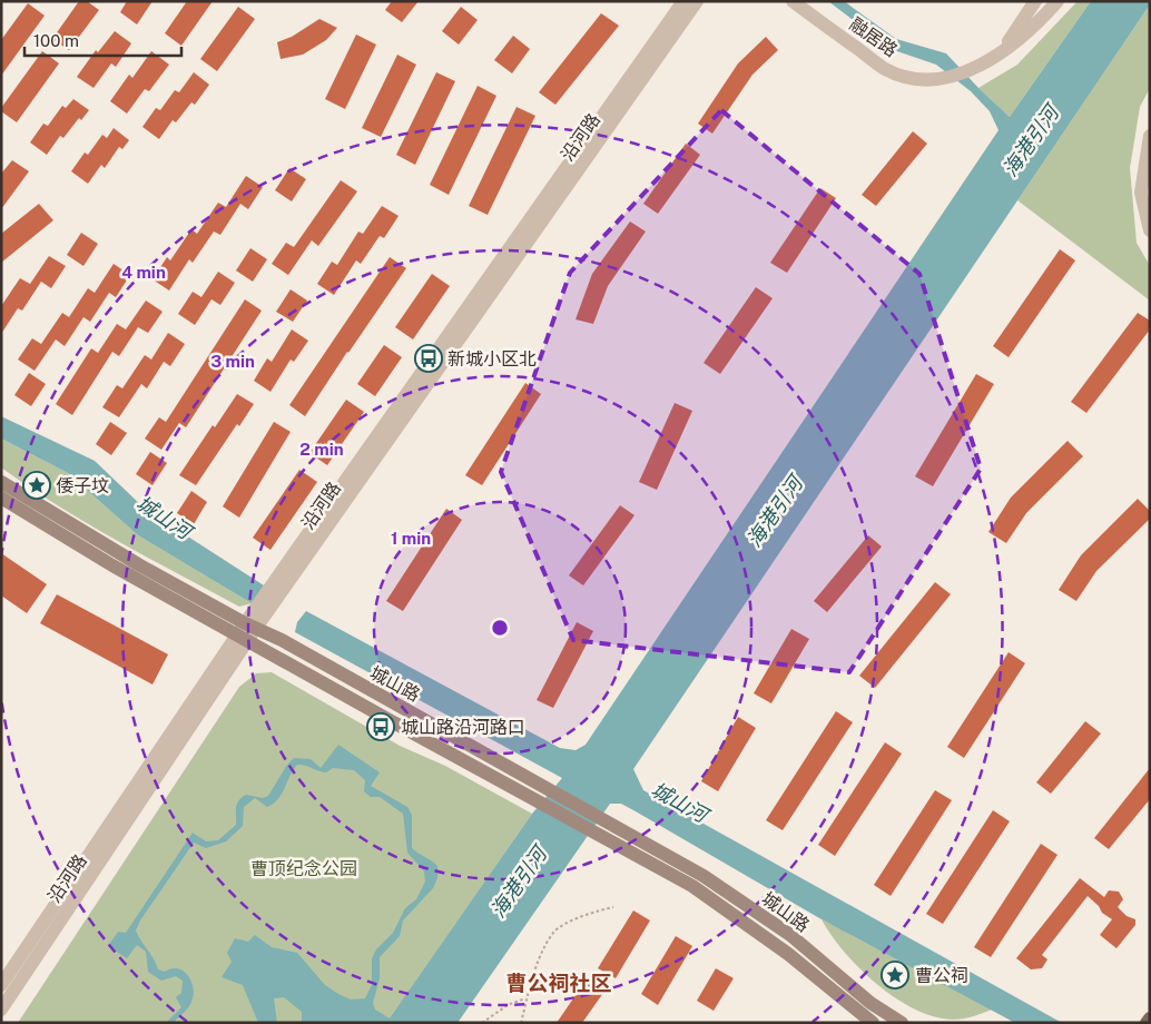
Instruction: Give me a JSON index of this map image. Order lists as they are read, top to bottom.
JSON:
{
  "streets": {
    "main road": ["城山路"],
    "street": ["融居路", "沿河路"]
  },
  "crossings": [
    ["沿河路", "城山路"]
  ],
  "districts": ["曹公祠社区"],
  "water": ["海港引河", "城山河"],
  "parks": ["曹顶纪念公园"],
  "places": {
    "bus stop": ["新城小区北", "城山路沿河路口"],
    "place": ["倭子坟", "曹公祠"]
  },
  "scale_bar": "100 m",
  "rings": [
    "4 min",
    "3 min",
    "2 min",
    "1 min"
  ]
}
